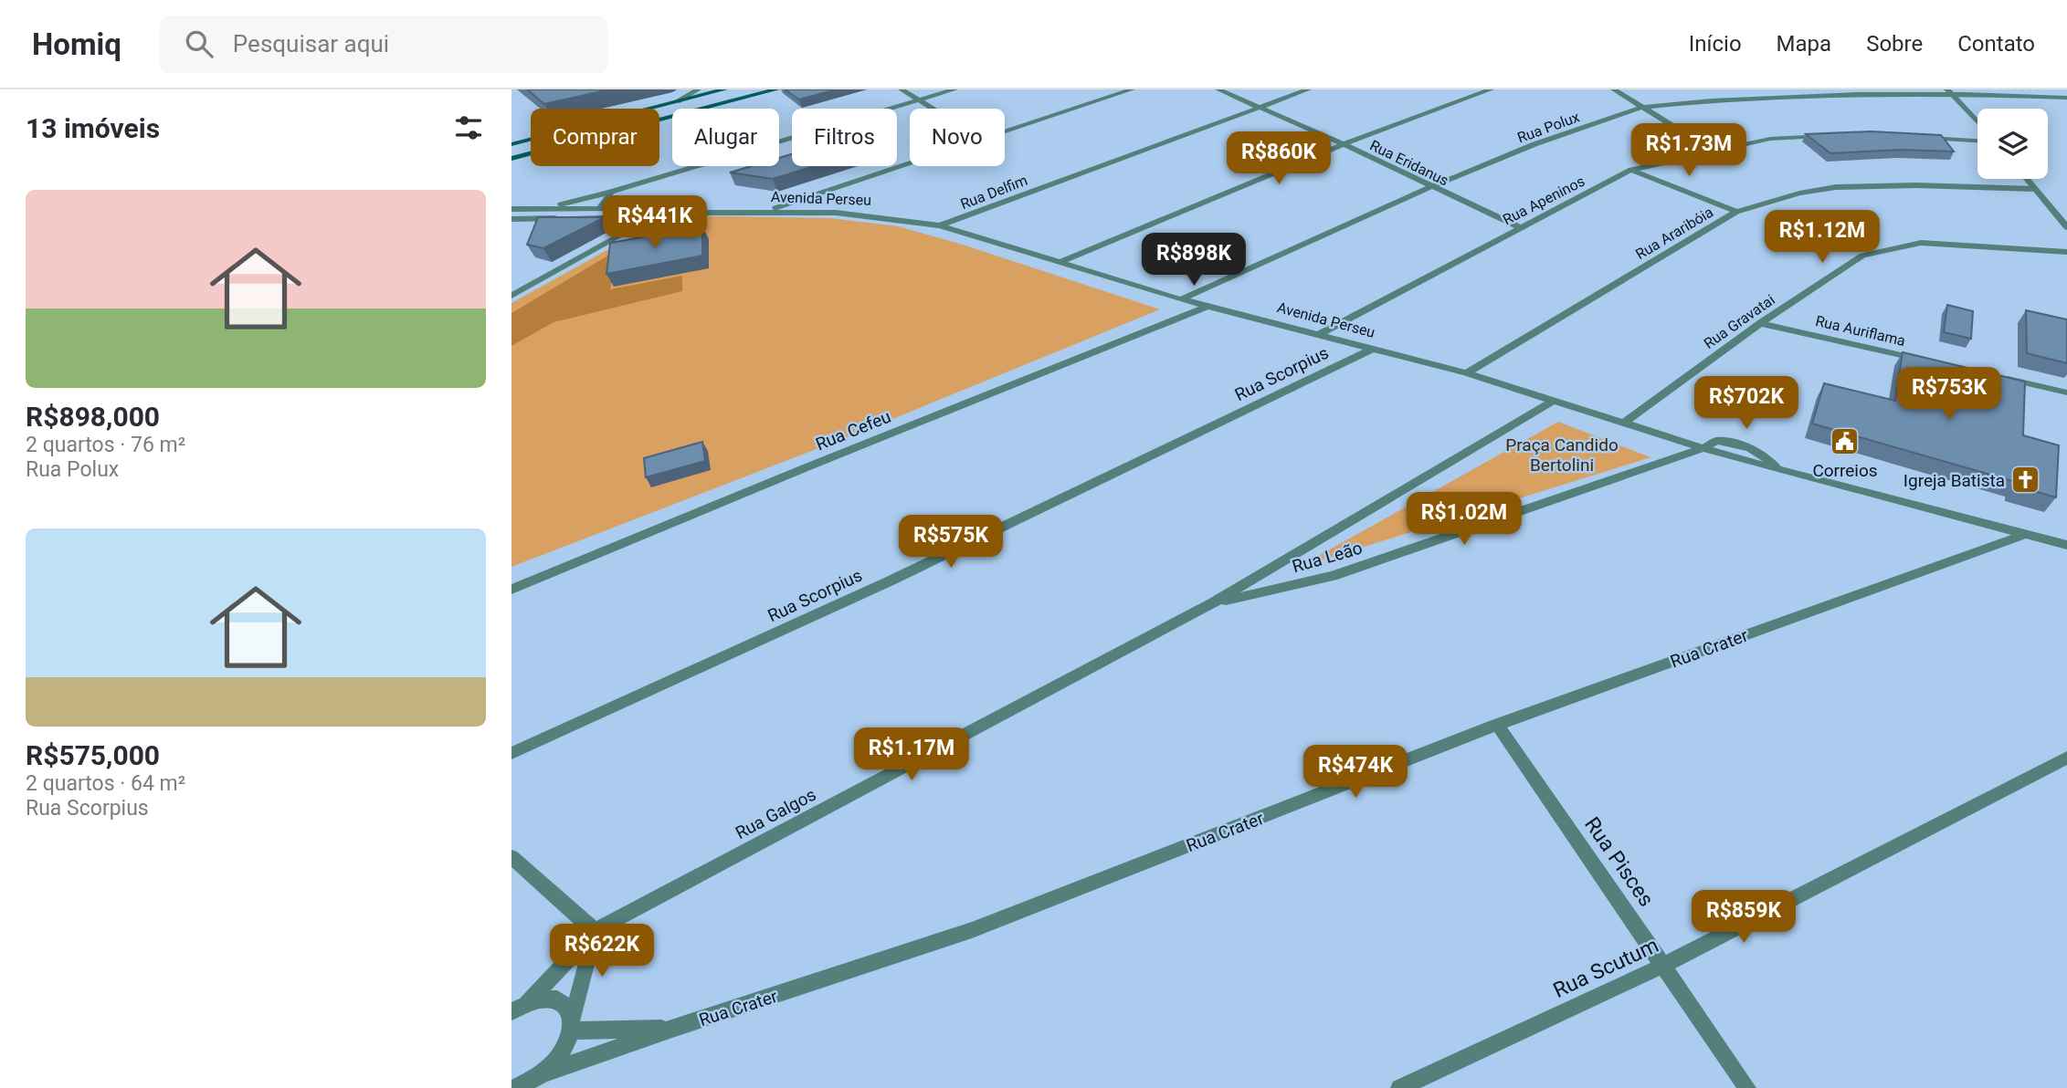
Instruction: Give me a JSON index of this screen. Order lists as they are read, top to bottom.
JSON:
{
  "streets": {
    "street": [
      "Rua Polux",
      "Rua Eridanus",
      "Rua Delfim",
      "Avenida Perseu",
      "Rua Apeninos",
      "Rua Araribóia",
      "Rua Gravatai",
      "Rua Auriflama",
      "Rua Scorpius",
      "Rua Cefeu",
      "Rua Leão",
      "Rua Crater",
      "Rua Galgos",
      "Rua Pisces",
      "Rua Scutum"
    ]
  },
  "crossings": [
    ["Rua Polux", "Rua Eridanus"],
    ["Rua Polux", "Avenida Perseu"],
    ["Rua Eridanus", "Rua Delfim"],
    ["Rua Eridanus", "Rua Apeninos"],
    ["Rua Delfim", "Avenida Perseu"],
    ["Avenida Perseu", "Rua Apeninos"],
    ["Avenida Perseu", "Rua Araribóia"],
    ["Avenida Perseu", "Rua Gravatai"],
    ["Avenida Perseu", "Rua Scorpius"],
    ["Avenida Perseu", "Rua Cefeu"],
    ["Avenida Perseu", "Rua Leão"],
    ["Avenida Perseu", "Rua Crater"],
    ["Rua Gravatai", "Rua Auriflama"],
    ["Rua Leão", "Rua Galgos"],
    ["Rua Crater", "Rua Pisces"],
    ["Rua Pisces", "Rua Scutum"]
  ],
  "parks": ["Praça Candido Bertolini"],
  "places": {
    "public building": ["Correios"],
    "church": ["Igreja Batista"]
  },
  "page": {
    "header": "Homiq",
    "search": "Pesquisar aqui",
    "nav": [
      "Início",
      "Mapa",
      "Sobre",
      "Contato"
    ],
    "heading": "13 imóveis",
    "chip": [
      "Comprar",
      "Alugar",
      "Filtros",
      "Novo"
    ],
    "price": [
      "R$1.73M",
      "R$860K",
      "R$441K",
      "R$1.12M",
      "R$898K",
      "R$753K",
      "R$702K",
      "R$1.02M",
      "R$575K",
      "R$1.17M",
      "R$474K",
      "R$859K",
      "R$622K"
    ],
    "list": [
      {
        "name": "R$898,000",
        "note": "2 quartos · 76 m² · Rua Polux"
      },
      {
        "name": "R$575,000",
        "note": "2 quartos · 64 m² · Rua Scorpius"
      }
    ]
  }
}
